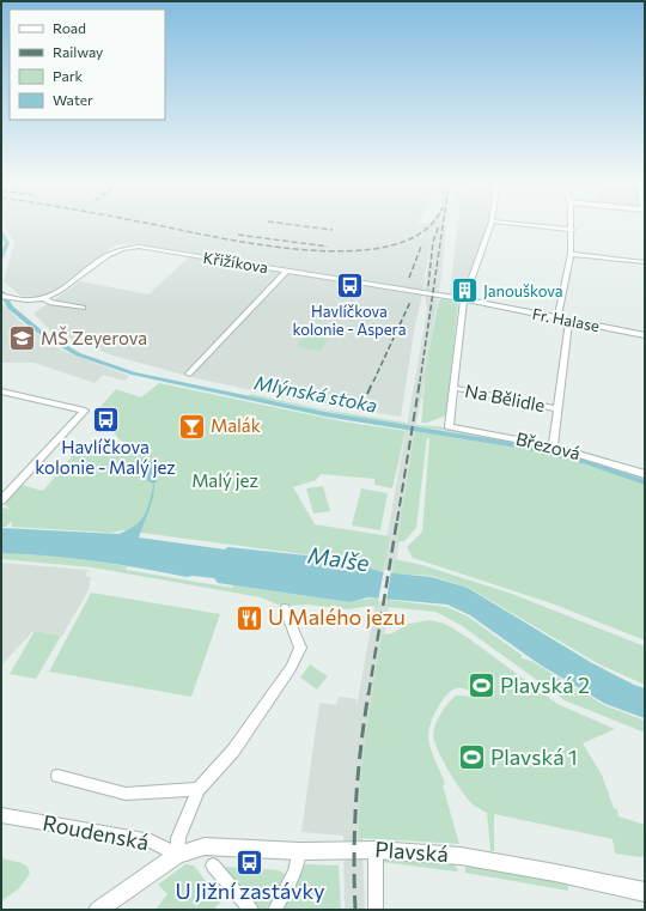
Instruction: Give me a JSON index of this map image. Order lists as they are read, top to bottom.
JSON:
{
  "streets": {
    "street": [
      "Křižíkova",
      "Fr. Halase",
      "Na Bělidle",
      "Březová",
      "Roudenská",
      "Plavská"
    ]
  },
  "crossings": [
    ["Křižíkova", "Fr. Halase"],
    ["Na Bělidle", "Březová"],
    ["Roudenská", "Plavská"]
  ],
  "water": ["Mlýnská stoka", "Malše"],
  "parks": ["Malý jez"],
  "places": {
    "bus stop": ["Havlíčkova kolonie - Aspera", "Havlíčkova kolonie - Malý jez", "U Jižní zastávky"],
    "building": ["Janouškova"],
    "school or university": ["MŠ Zeyerova"],
    "bar": ["Malák"],
    "restaurant": ["U Malého jezu"],
    "sports": ["Plavská 2", "Plavská 1"]
  },
  "legend": [
    "Road",
    "Railway",
    "Park",
    "Water"
  ]
}
